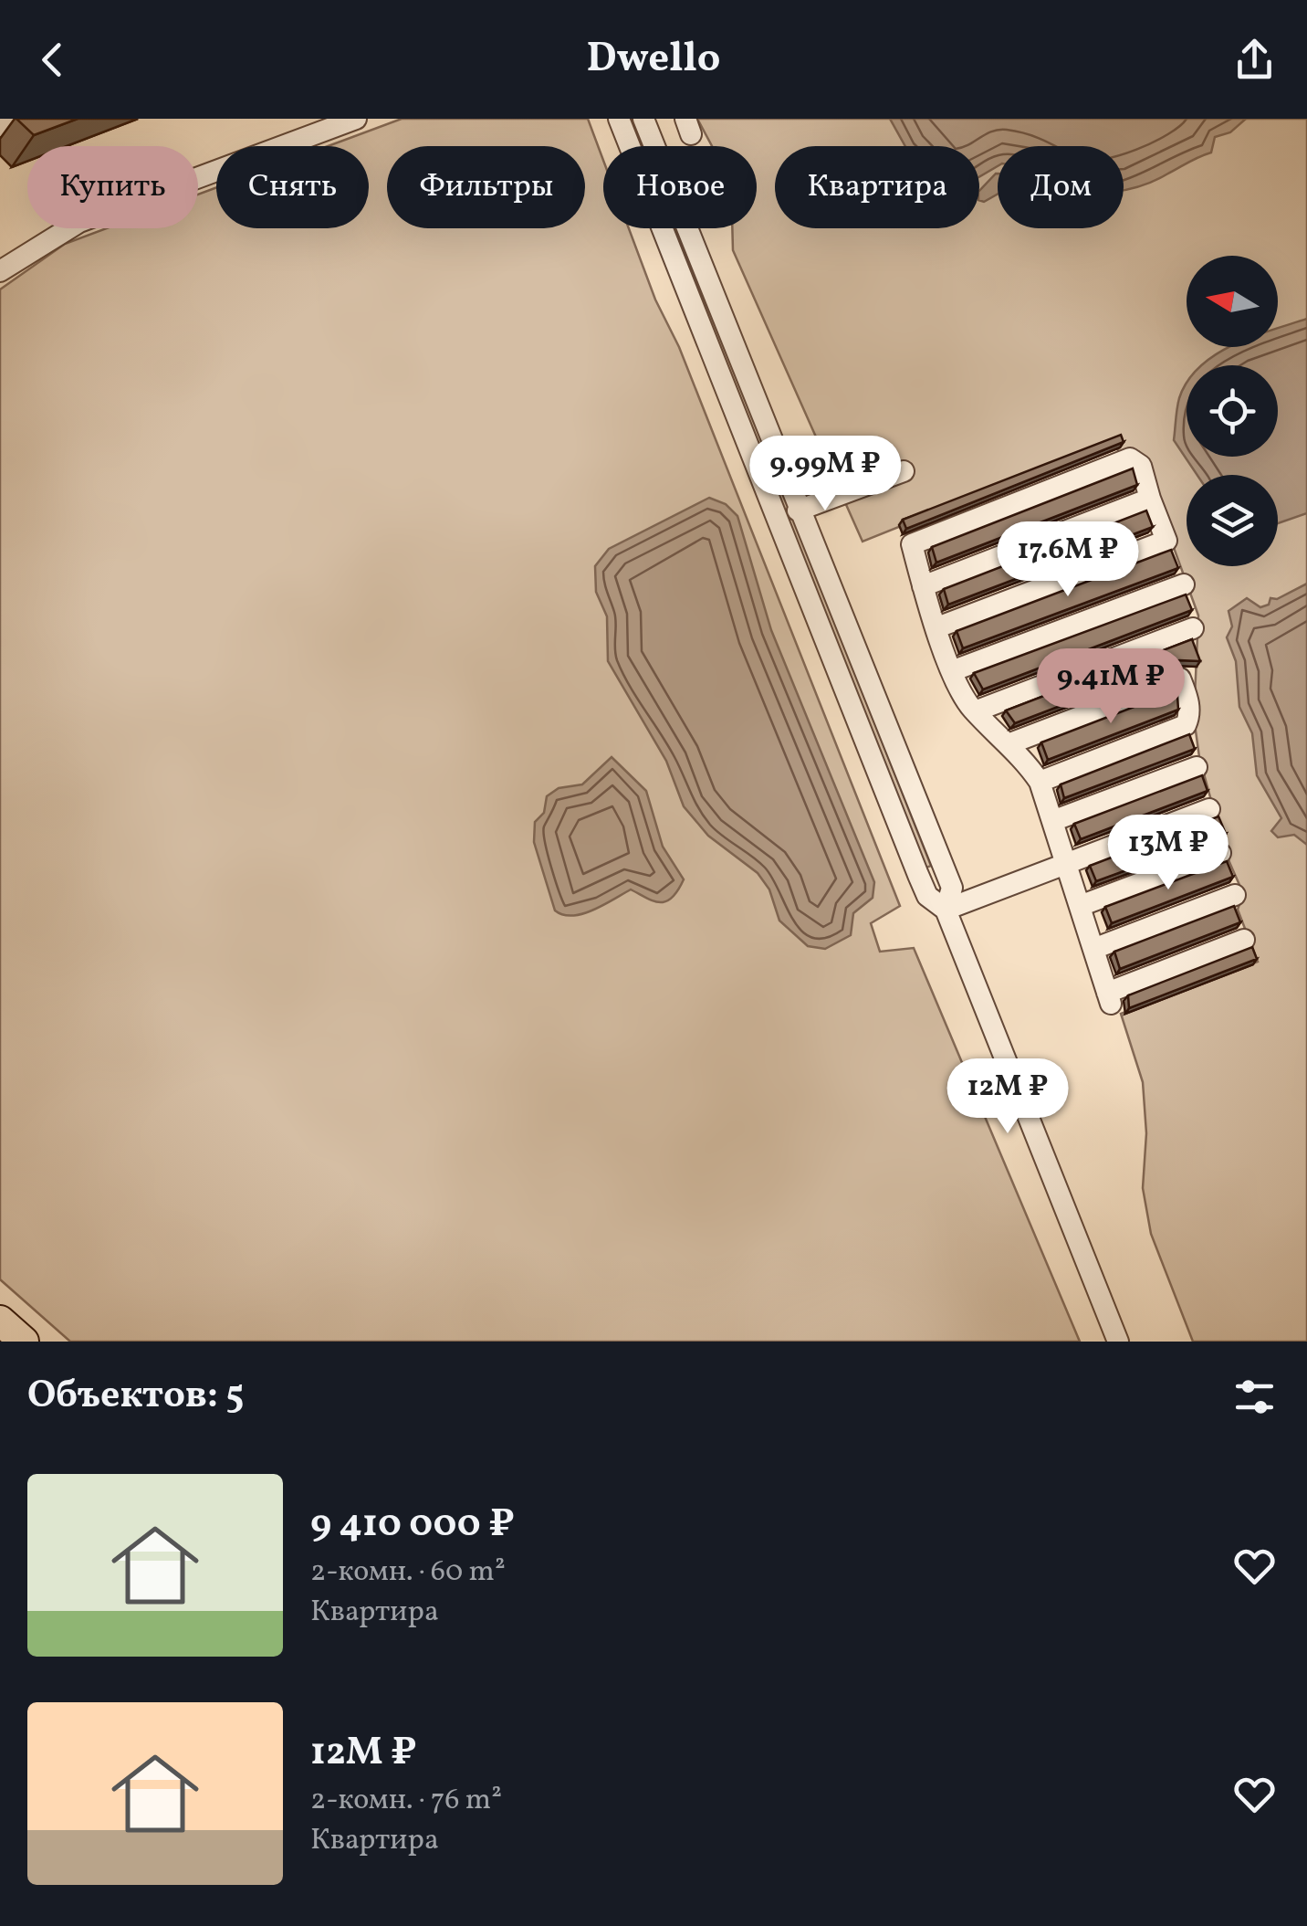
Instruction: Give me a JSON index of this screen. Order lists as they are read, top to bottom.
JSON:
{
  "north": "left",
  "page": {
    "header": "Dwello",
    "chip": [
      "Купить",
      "Снять",
      "Фильтры",
      "Новое",
      "Квартира",
      "Дом"
    ],
    "price": [
      "9.99M ₽",
      "17.6M ₽",
      "9.41M ₽",
      "13M ₽",
      "12M ₽"
    ],
    "heading": "Объектов: 5",
    "list": [
      {
        "name": "9 410 000 ₽",
        "note": "2-комн. · 60 m² · Квартира"
      },
      {
        "name": "12M ₽",
        "note": "2-комн. · 76 m² · Квартира"
      }
    ]
  }
}
